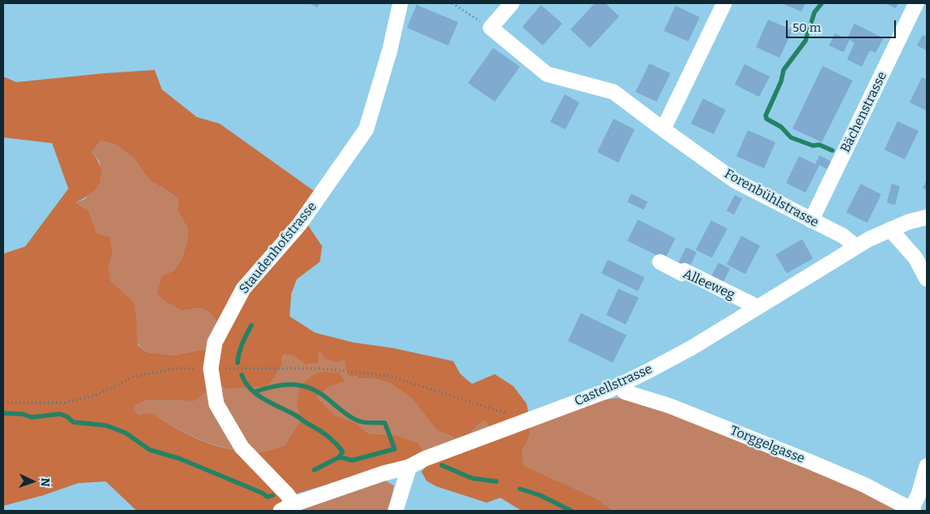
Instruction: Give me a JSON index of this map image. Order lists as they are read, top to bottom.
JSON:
{
  "streets": {
    "street": [
      "Bächenstrasse",
      "Forenbühlstrasse",
      "Staudenhofstrasse",
      "Alleeweg",
      "Castellstrasse",
      "Torggelgasse"
    ]
  },
  "crossings": [
    ["Bächenstrasse", "Forenbühlstrasse"],
    ["Forenbühlstrasse", "Castellstrasse"],
    ["Staudenhofstrasse", "Castellstrasse"],
    ["Alleeweg", "Castellstrasse"],
    ["Castellstrasse", "Torggelgasse"]
  ],
  "scale_bar": "50 m",
  "north": "right"
}
